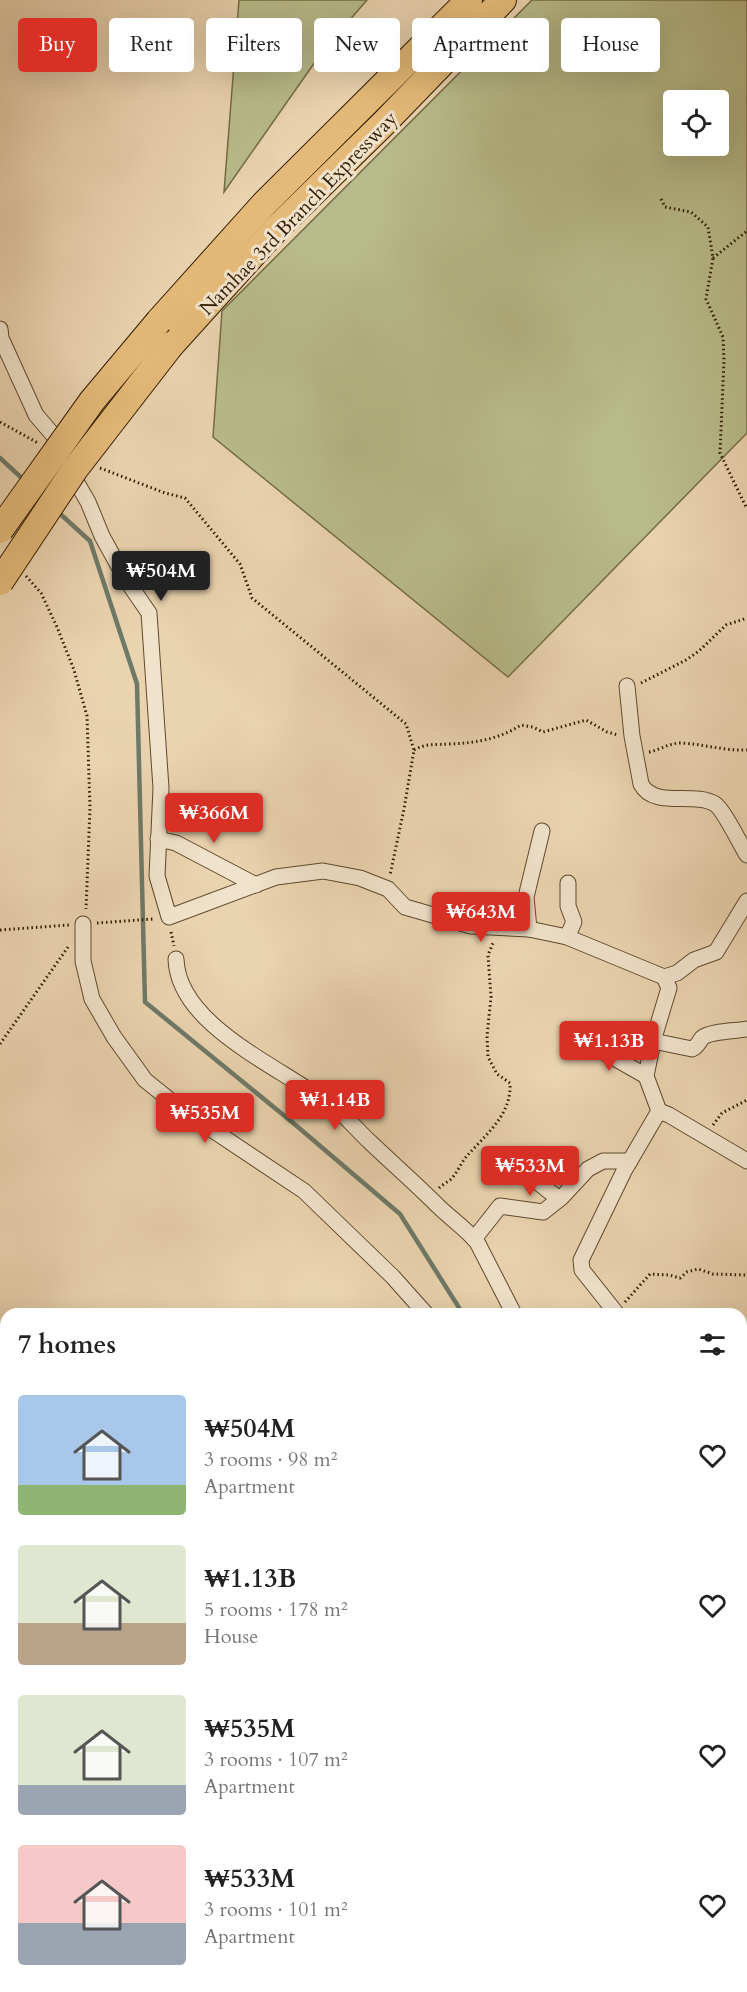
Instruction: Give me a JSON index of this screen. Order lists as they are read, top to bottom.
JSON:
{
  "streets": {
    "highway": ["Namhae 3rd Branch Expressway"]
  },
  "page": {
    "chip": [
      "Buy",
      "Rent",
      "Filters",
      "New",
      "Apartment",
      "House"
    ],
    "price": [
      "₩504M",
      "₩366M",
      "₩643M",
      "₩1.13B",
      "₩1.14B",
      "₩535M",
      "₩533M"
    ],
    "heading": "7 homes",
    "list": [
      {
        "name": "₩504M",
        "note": "3 rooms · 98 m² · Apartment"
      },
      {
        "name": "₩1.13B",
        "note": "5 rooms · 178 m² · House"
      },
      {
        "name": "₩535M",
        "note": "3 rooms · 107 m² · Apartment"
      },
      {
        "name": "₩533M",
        "note": "3 rooms · 101 m² · Apartment"
      }
    ]
  }
}
